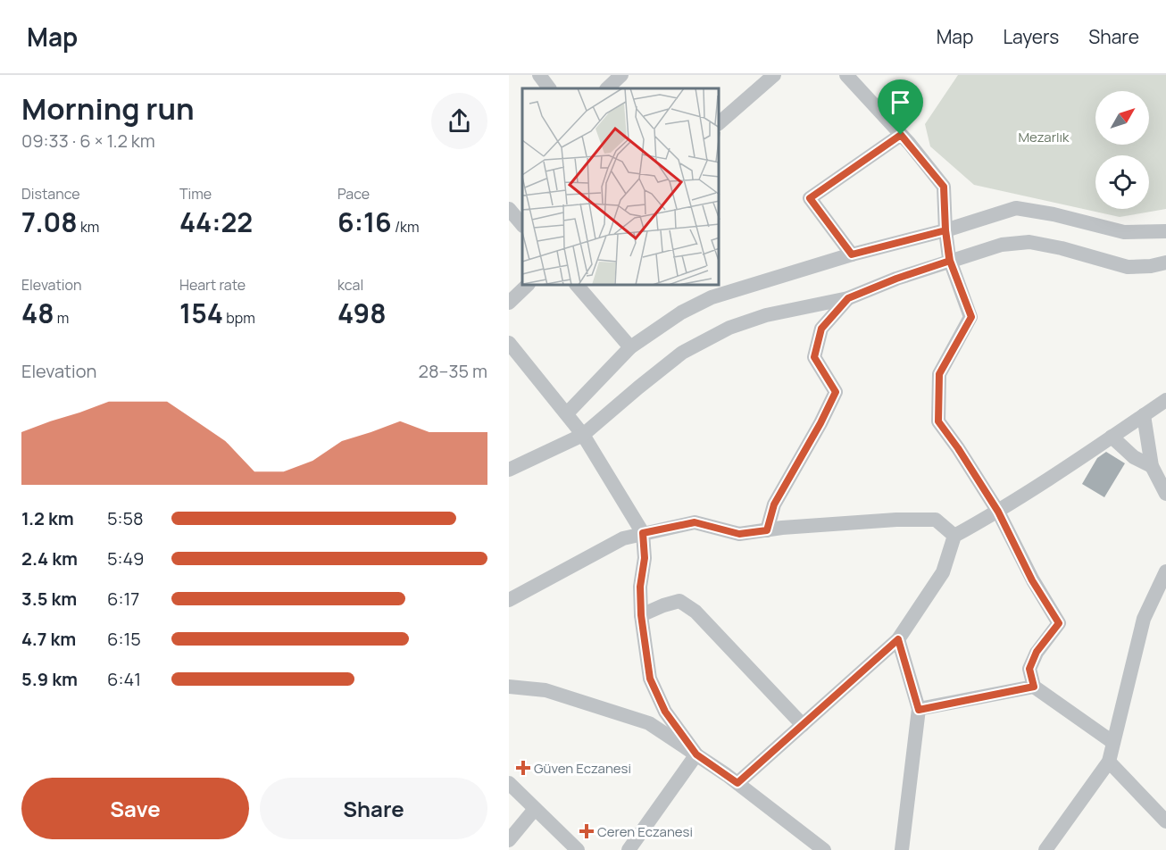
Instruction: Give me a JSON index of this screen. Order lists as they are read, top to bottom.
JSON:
{
  "parks": ["Mezarlık"],
  "places": {
    "health": ["Güven Eczanesi", "Ceren Eczanesi"]
  },
  "north": "top right",
  "page": {
    "header": "Map",
    "nav": ["Map", "Layers", "Share"],
    "heading": ["Morning run", "09:33 · 6 × 1.2 km"],
    "stats": [
      ["Distance", "7.08 km"],
      ["Time", "44:22"],
      ["Pace", "6:16 /km"],
      ["Elevation", "48 m"],
      ["Heart rate", "154 bpm"],
      ["kcal", "498"]
    ],
    "chart": ["Elevation", "28–35 m"],
    "list": [
      {
        "name": "1.2 km",
        "note": "5:58"
      },
      {
        "name": "2.4 km",
        "note": "5:49"
      },
      {
        "name": "3.5 km",
        "note": "6:17"
      },
      {
        "name": "4.7 km",
        "note": "6:15"
      },
      {
        "name": "5.9 km",
        "note": "6:41"
      }
    ],
    "buttons": ["Save", "Share"]
  }
}
